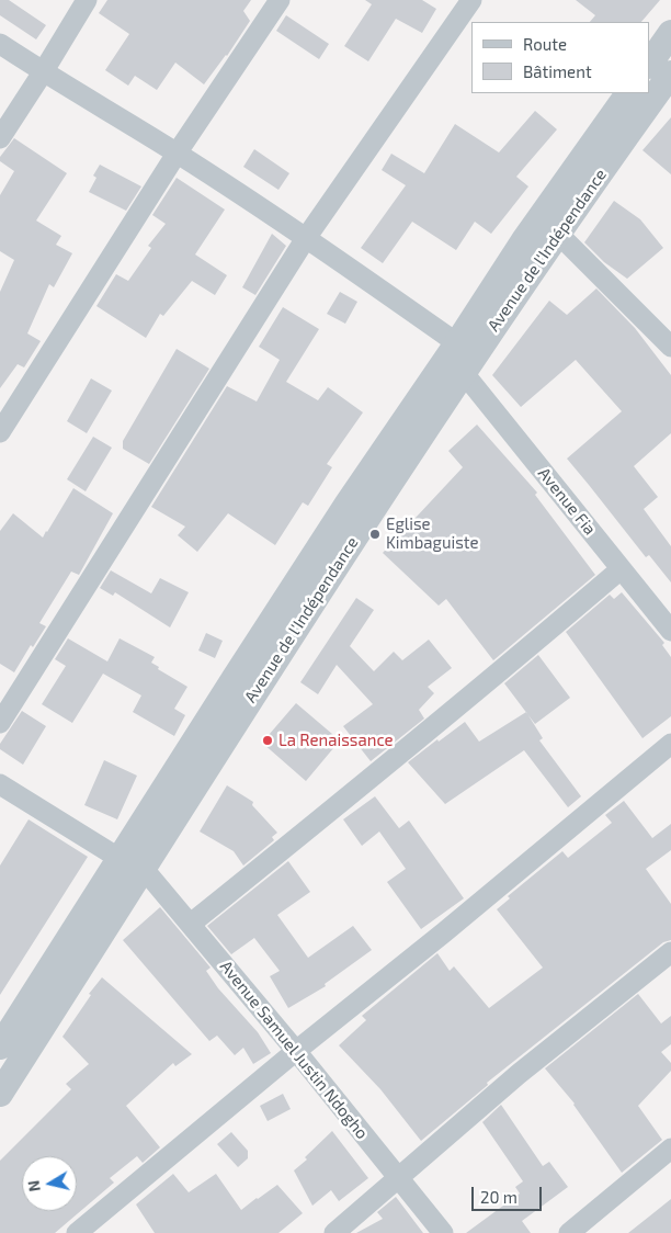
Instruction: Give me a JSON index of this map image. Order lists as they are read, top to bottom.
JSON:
{
  "streets": {
    "street": ["Avenue de l'Indépendance", "Avenue Fia", "Avenue Samuel Justin Ndogho"]
  },
  "crossings": [
    ["Avenue de l'Indépendance", "Avenue Fia"],
    ["Avenue de l'Indépendance", "Avenue Samuel Justin Ndogho"]
  ],
  "places": ["Eglise Kimbaguiste", "La Renaissance"],
  "legend": ["Route", "Bâtiment"],
  "scale_bar": "20 m",
  "north": "left"
}
